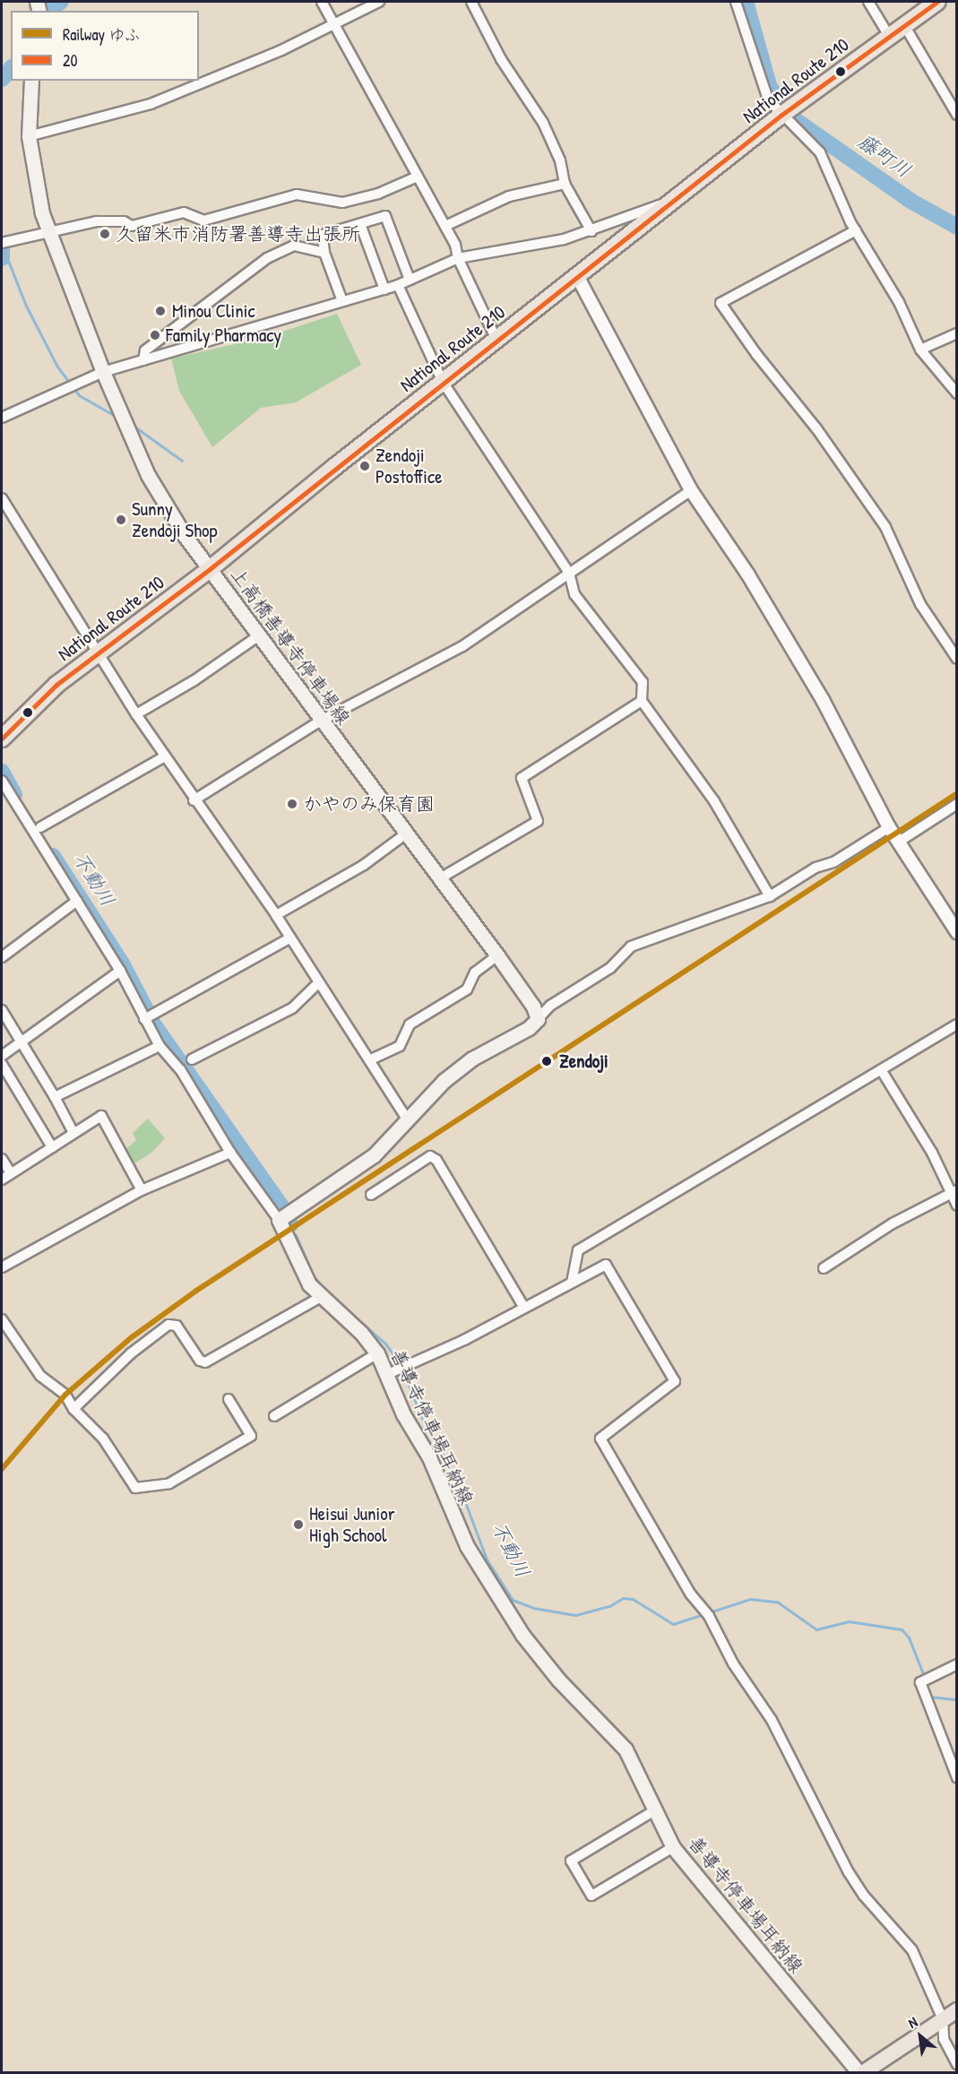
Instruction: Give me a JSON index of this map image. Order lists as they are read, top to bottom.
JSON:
{
  "streets": {
    "highway": ["National Route 210"],
    "main road": ["上高橋善導寺停車場線", "善導寺停車場耳納線"]
  },
  "crossings": [
    ["National Route 210", "上高橋善導寺停車場線"]
  ],
  "water": ["藤町川", "不動川"],
  "places": [
    "久留米市消防署善導寺出張所",
    "Minou Clinic",
    "Family Pharmacy",
    "Zendoji Postoffice",
    "Sunny Zendoji Shop",
    "かやのみ保育園",
    "Zendoji",
    "Heisui Junior High School"
  ],
  "lines": ["transit line 20", "rail line ゆふ"],
  "legend": ["Railway ゆふ", "20"],
  "north": "top left"
}
